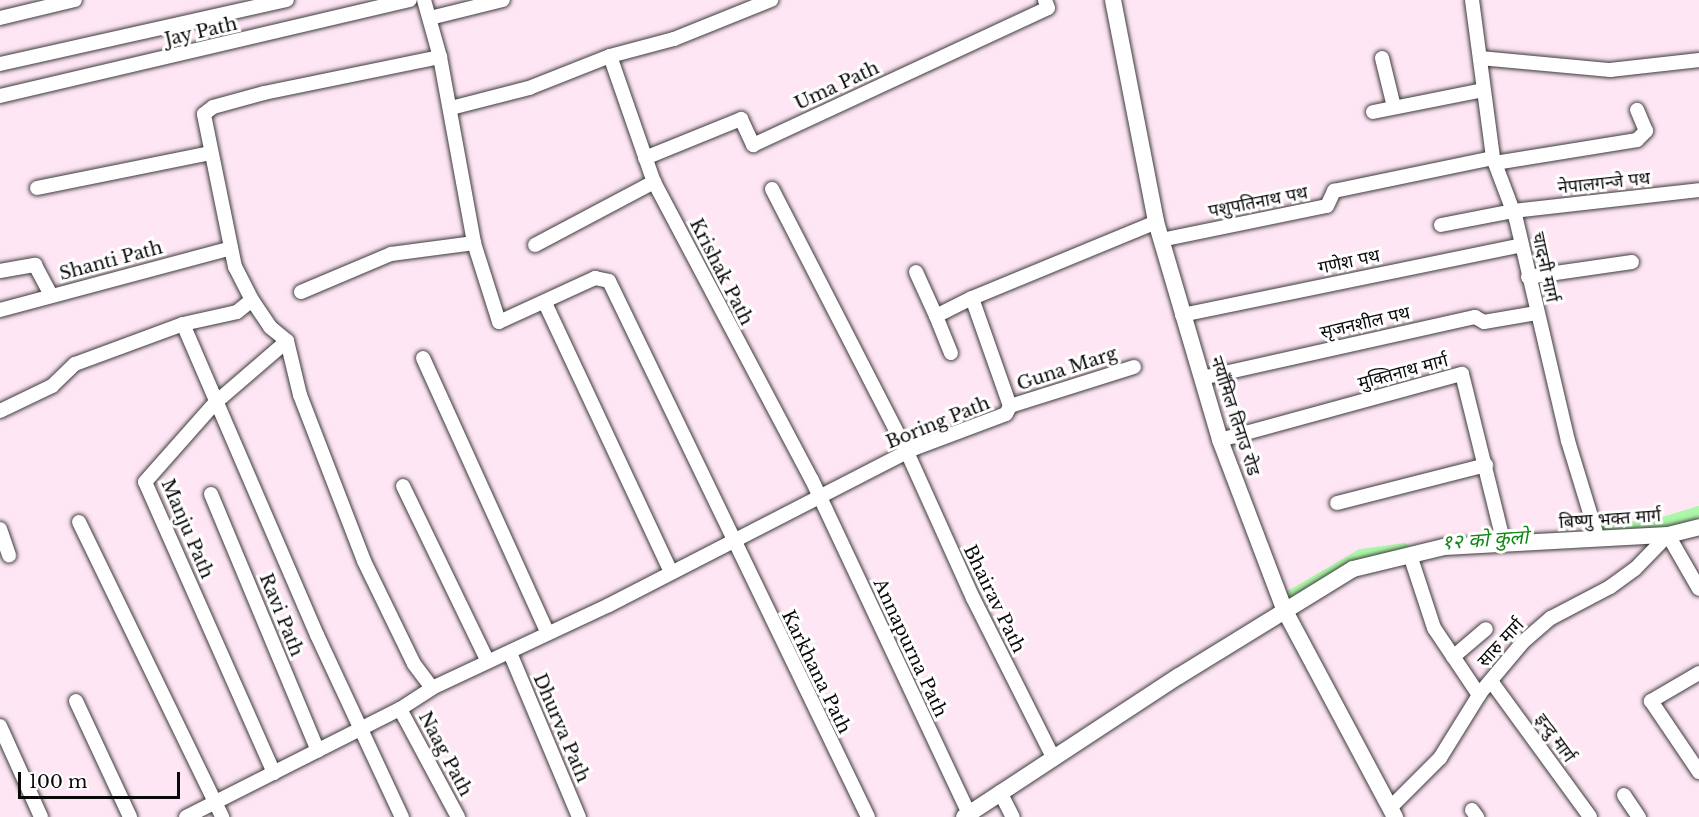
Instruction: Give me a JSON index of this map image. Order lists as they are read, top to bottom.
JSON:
{
  "streets": {
    "street": [
      "Jay Path",
      "Uma Path",
      "नेपालगन्जे पथ",
      "पशुपतिनाथ पथ",
      "Shanti Path",
      "गणेश पथ",
      "चादनी मार्ग",
      "Krishak Path",
      "सृजनशील पथ",
      "Guna Marg",
      "मुक्तिनाथ मार्ग",
      "नयाँमिल तिनाउ रोड",
      "Boring Path",
      "बिष्णु भक्त मार्ग",
      "Manju Path",
      "Bhairav Path",
      "Ravi Path",
      "सारु मार्ग",
      "Annapurna Path",
      "Karkhana Path",
      "Dhurva Path",
      "इन्दु मार्ग",
      "Naag Path"
    ]
  },
  "crossings": [
    ["Uma Path", "Krishak Path"],
    ["नेपालगन्जे पथ", "चादनी मार्ग"],
    ["पशुपतिनाथ पथ", "चादनी मार्ग"],
    ["पशुपतिनाथ पथ", "नयाँमिल तिनाउ रोड"],
    ["गणेश पथ", "चादनी मार्ग"],
    ["गणेश पथ", "नयाँमिल तिनाउ रोड"],
    ["चादनी मार्ग", "सृजनशील पथ"],
    ["चादनी मार्ग", "बिष्णु भक्त मार्ग"],
    ["Krishak Path", "Boring Path"],
    ["Krishak Path", "Annapurna Path"],
    ["सृजनशील पथ", "नयाँमिल तिनाउ रोड"],
    ["Guna Marg", "Boring Path"],
    ["मुक्तिनाथ मार्ग", "नयाँमिल तिनाउ रोड"],
    ["मुक्तिनाथ मार्ग", "बिष्णु भक्त मार्ग"],
    ["नयाँमिल तिनाउ रोड", "बिष्णु भक्त मार्ग"],
    ["नयाँमिल तिनाउ रोड", "सारु मार्ग"],
    ["Boring Path", "Manju Path"],
    ["Boring Path", "Bhairav Path"],
    ["Boring Path", "Ravi Path"],
    ["Boring Path", "Annapurna Path"],
    ["Boring Path", "Karkhana Path"],
    ["Boring Path", "Dhurva Path"],
    ["Boring Path", "Naag Path"],
    ["बिष्णु भक्त मार्ग", "Bhairav Path"],
    ["बिष्णु भक्त मार्ग", "सारु मार्ग"],
    ["बिष्णु भक्त मार्ग", "Annapurna Path"],
    ["सारु मार्ग", "इन्दु मार्ग"]
  ],
  "water": ["१२ को कुलो"],
  "scale_bar": "100 m"
}
